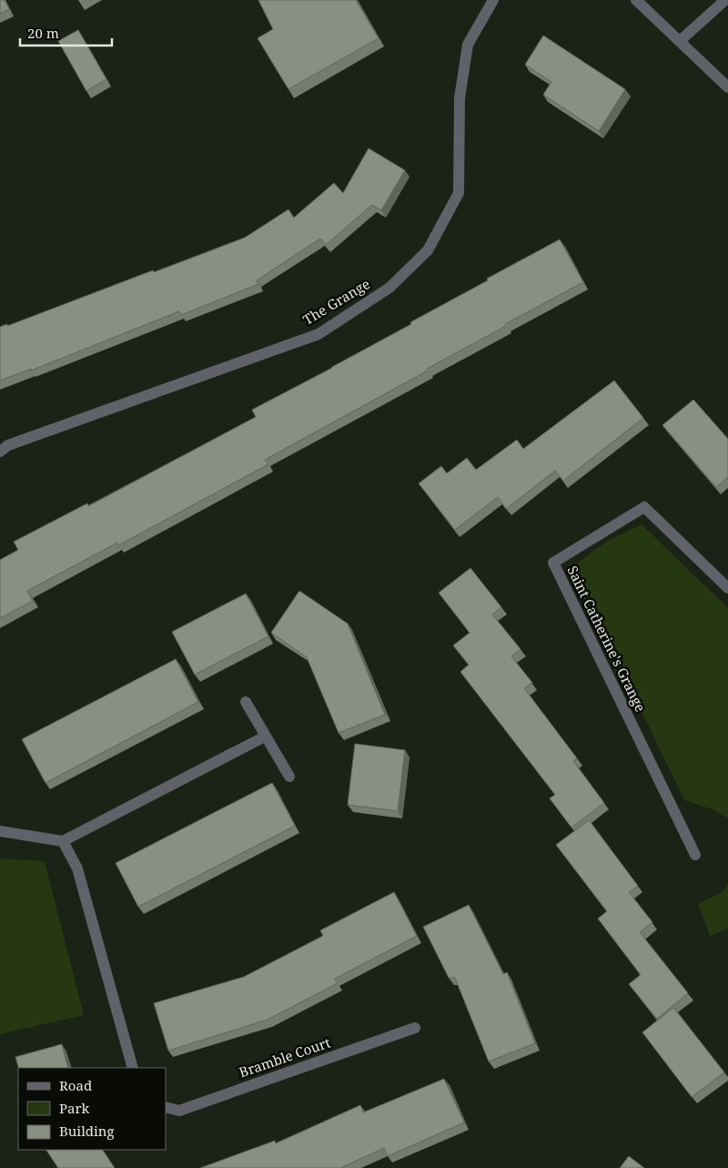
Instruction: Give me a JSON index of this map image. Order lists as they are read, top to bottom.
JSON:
{
  "streets": {
    "street": ["The Grange", "Saint Catherine's Grange", "Bramble Court"]
  },
  "legend": ["Road", "Park", "Building"],
  "scale_bar": "20 m"
}
